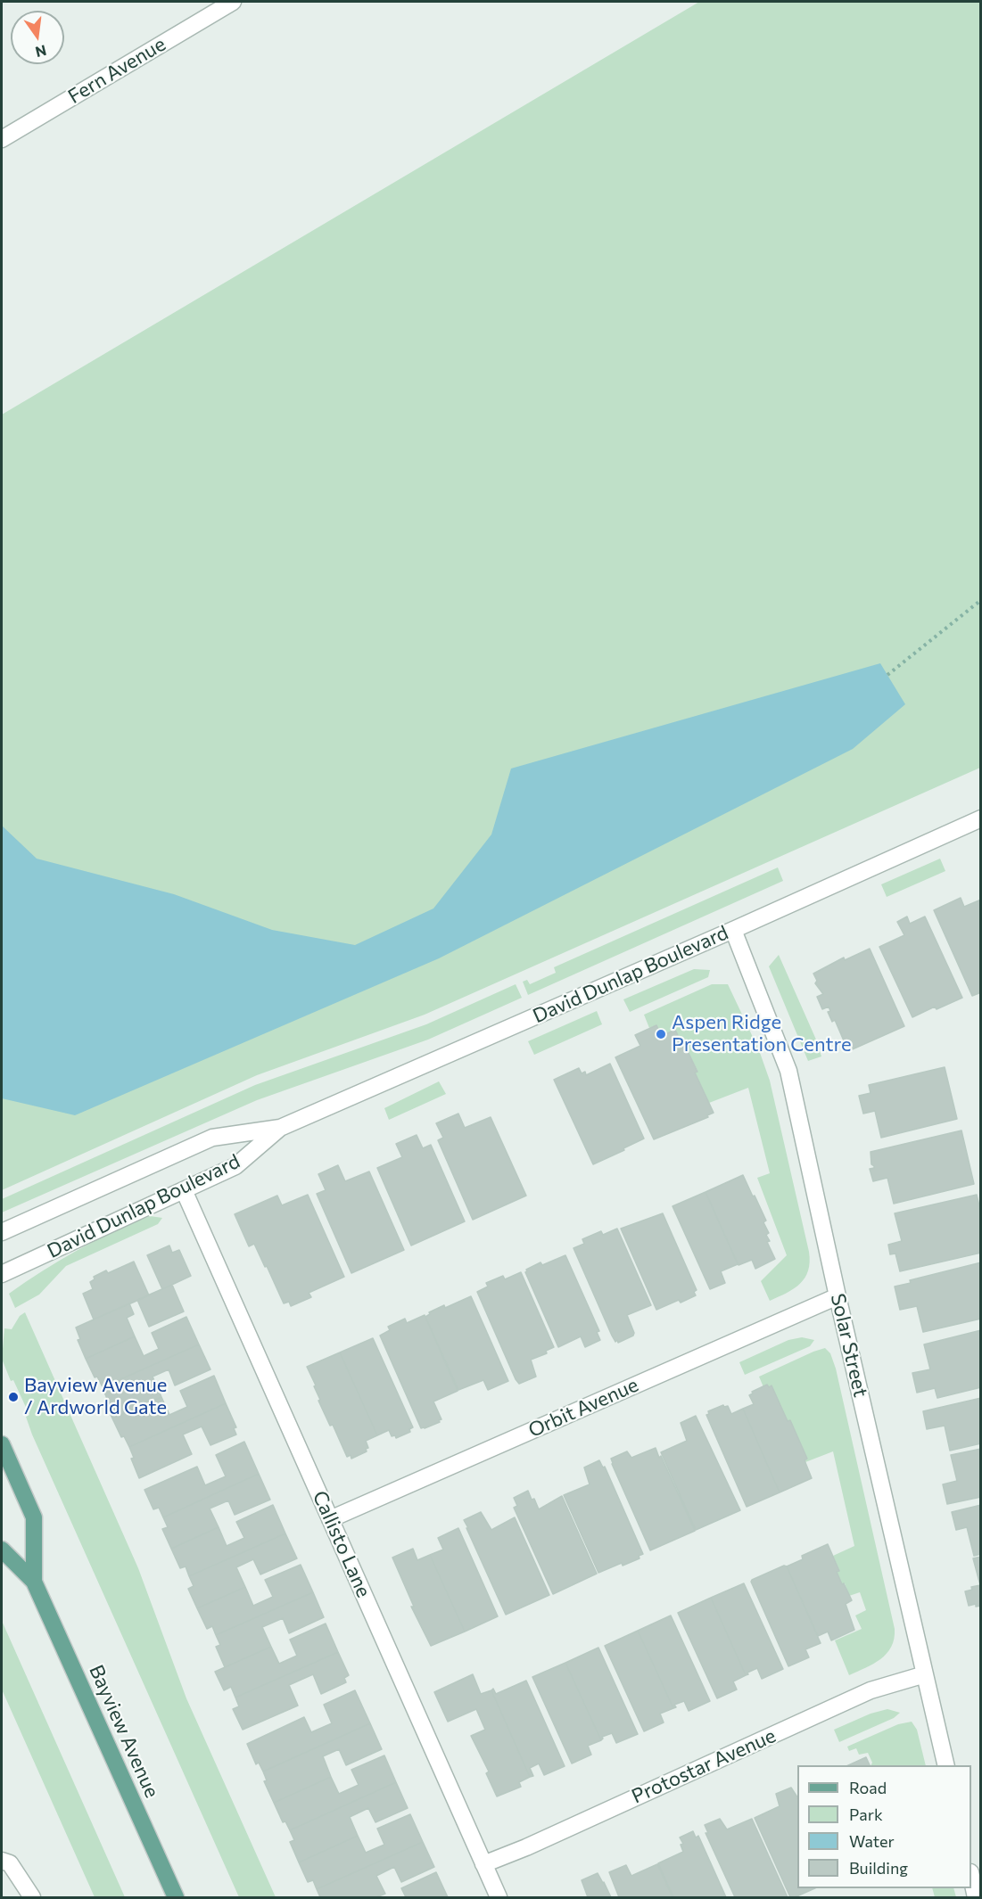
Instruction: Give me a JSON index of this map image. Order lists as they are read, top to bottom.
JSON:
{
  "streets": {
    "main road": ["Bayview Avenue"],
    "street": [
      "Fern Avenue",
      "David Dunlap Boulevard",
      "Solar Street",
      "Orbit Avenue",
      "Callisto Lane",
      "Protostar Avenue"
    ]
  },
  "crossings": [
    ["David Dunlap Boulevard", "Solar Street"],
    ["David Dunlap Boulevard", "Callisto Lane"],
    ["Solar Street", "Orbit Avenue"],
    ["Solar Street", "Protostar Avenue"],
    ["Orbit Avenue", "Callisto Lane"],
    ["Callisto Lane", "Protostar Avenue"]
  ],
  "places": ["Aspen Ridge Presentation Centre", "Bayview Avenue / Ardworld Gate"],
  "legend": [
    "Road",
    "Park",
    "Water",
    "Building"
  ],
  "north": "bottom"
}
